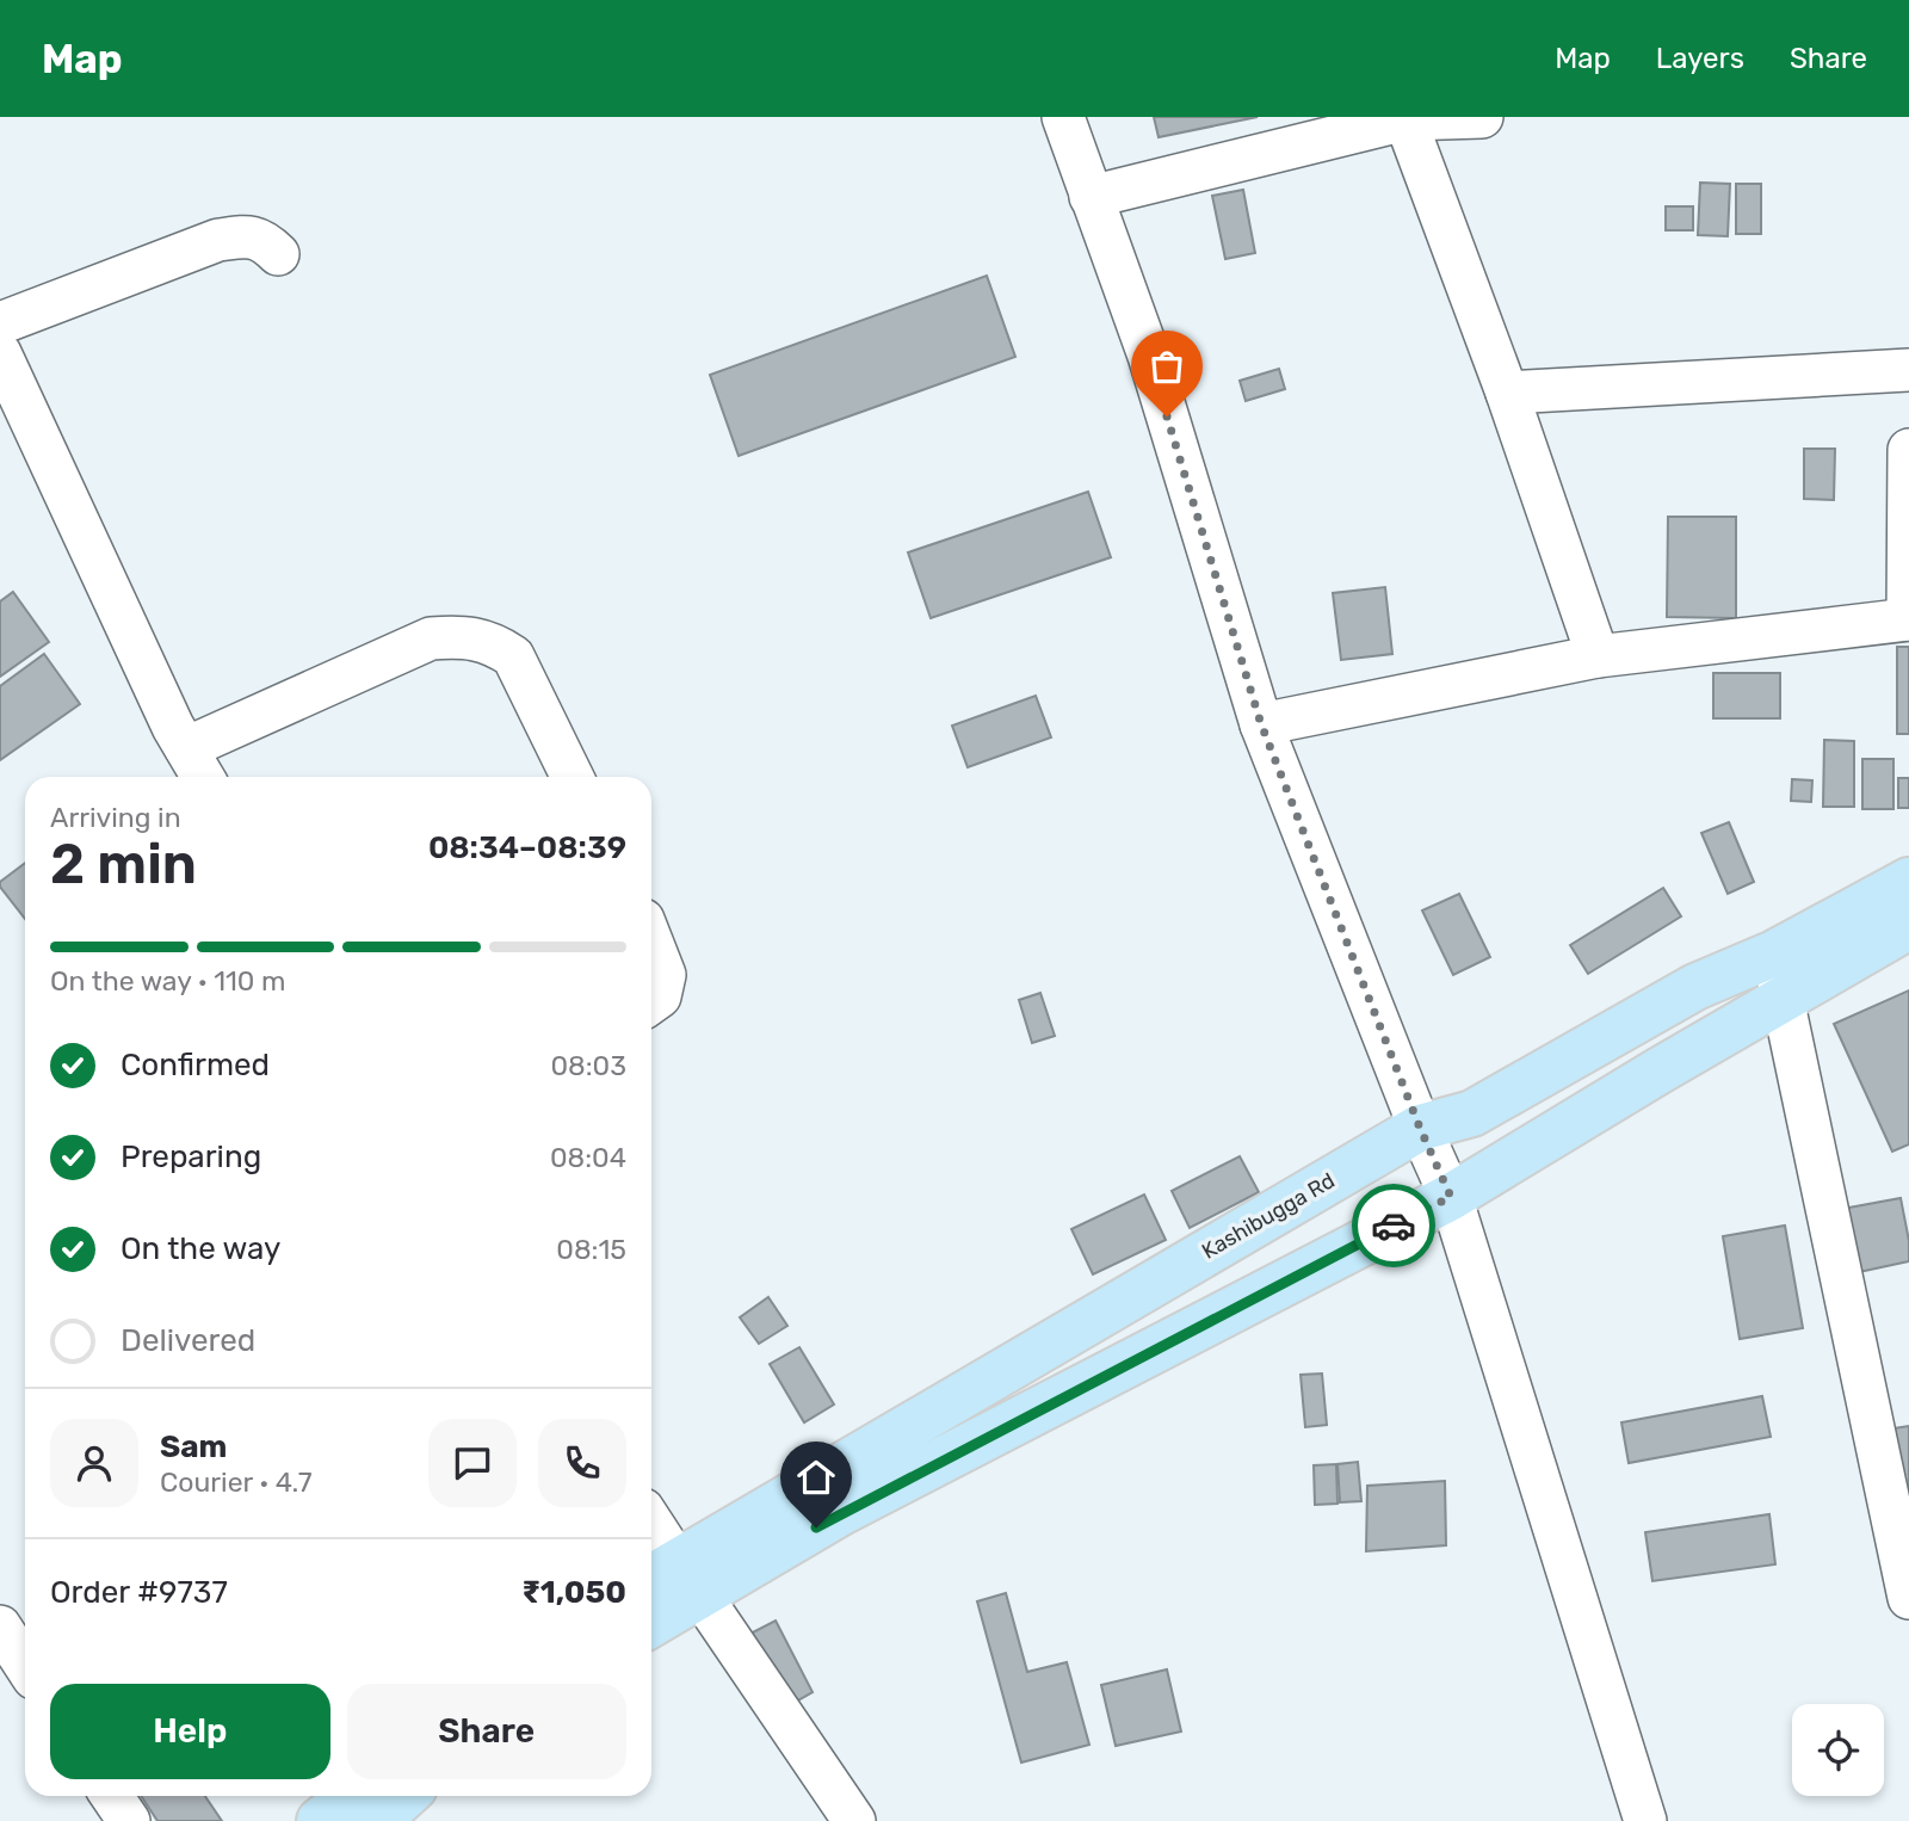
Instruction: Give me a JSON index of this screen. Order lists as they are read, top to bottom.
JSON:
{
  "streets": {
    "main road": ["Kashibugga Rd"]
  },
  "page": {
    "header": "Map",
    "nav": ["Map", "Layers", "Share"],
    "heading": ["2 min", "Arriving in", "08:34–08:39"],
    "panel": [
      "Sam",
      "Courier · 4.7",
      "Order #9737",
      "₹1,050"
    ],
    "bar": "On the way · 110 m",
    "list": [
      ["Confirmed", "08:03"],
      ["Preparing", "08:04"],
      ["On the way", "08:15"],
      "Delivered"
    ],
    "buttons": ["Help", "Share"]
  }
}
